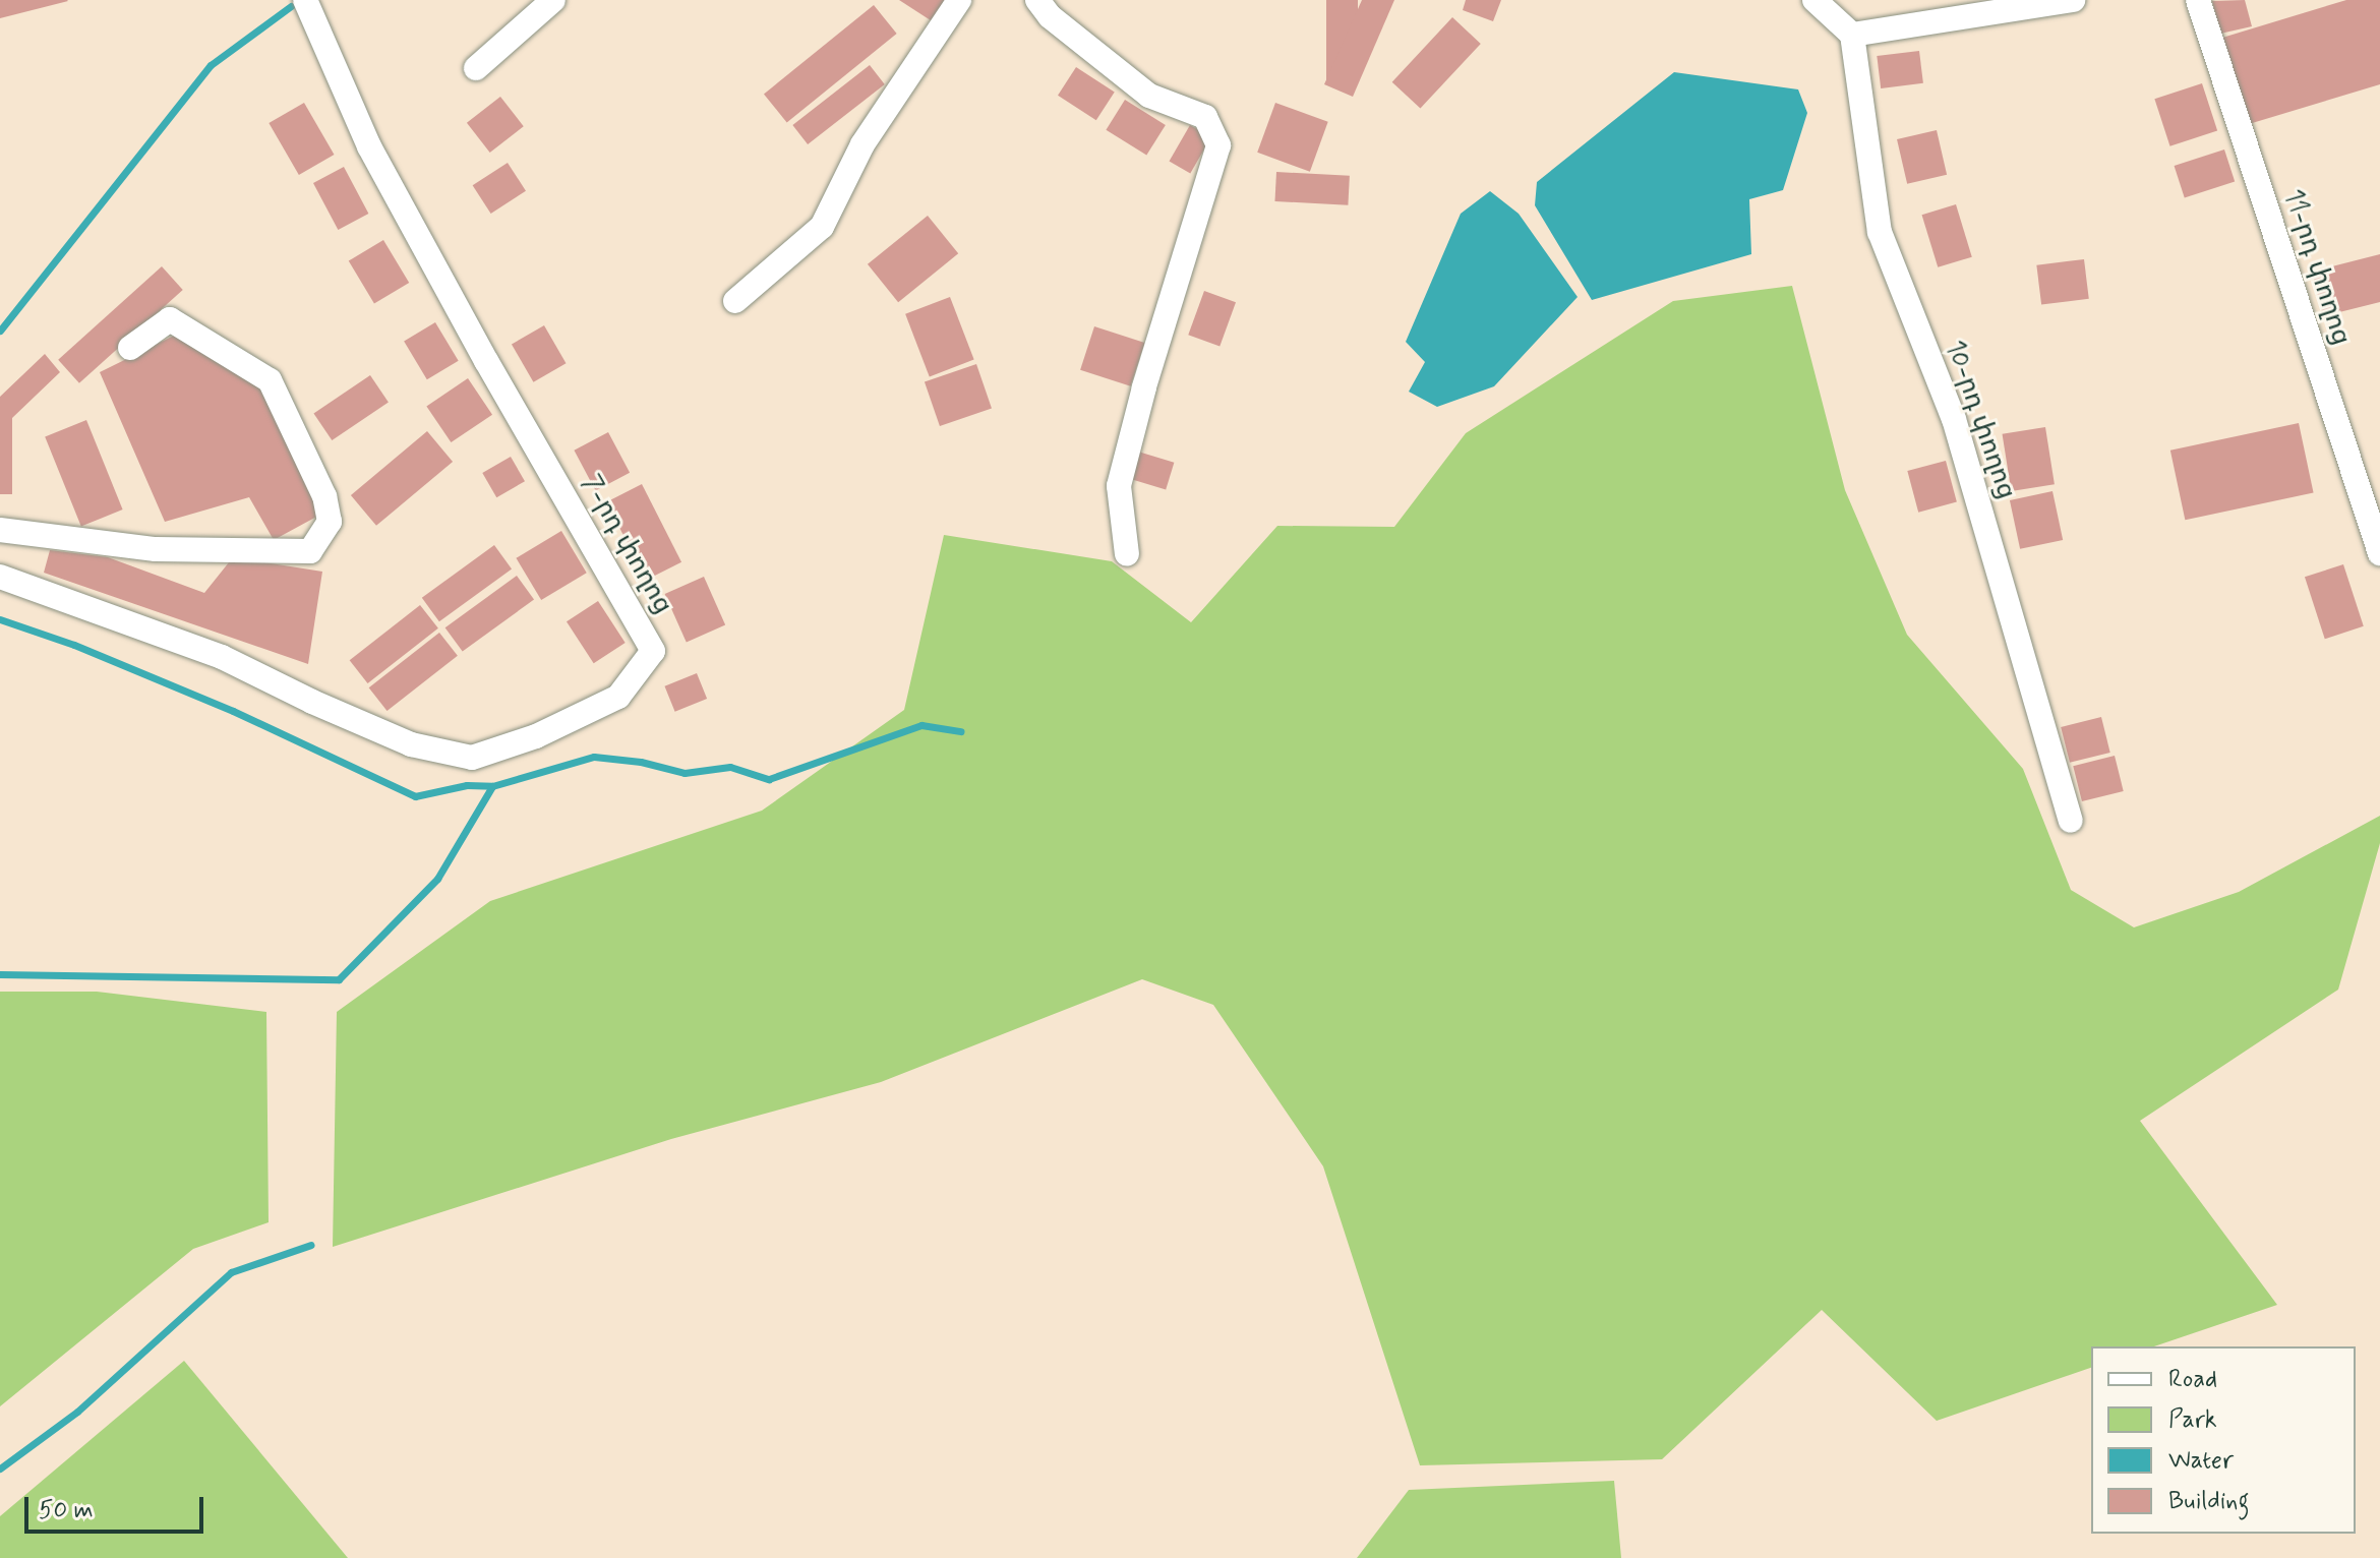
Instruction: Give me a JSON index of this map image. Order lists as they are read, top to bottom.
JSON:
{
  "streets": {
    "street": ["11-րդ փողոց", "10-րդ փողոց", "7-րդ փողոց"]
  },
  "legend": [
    "Road",
    "Park",
    "Water",
    "Building"
  ],
  "scale_bar": "50 m"
}
